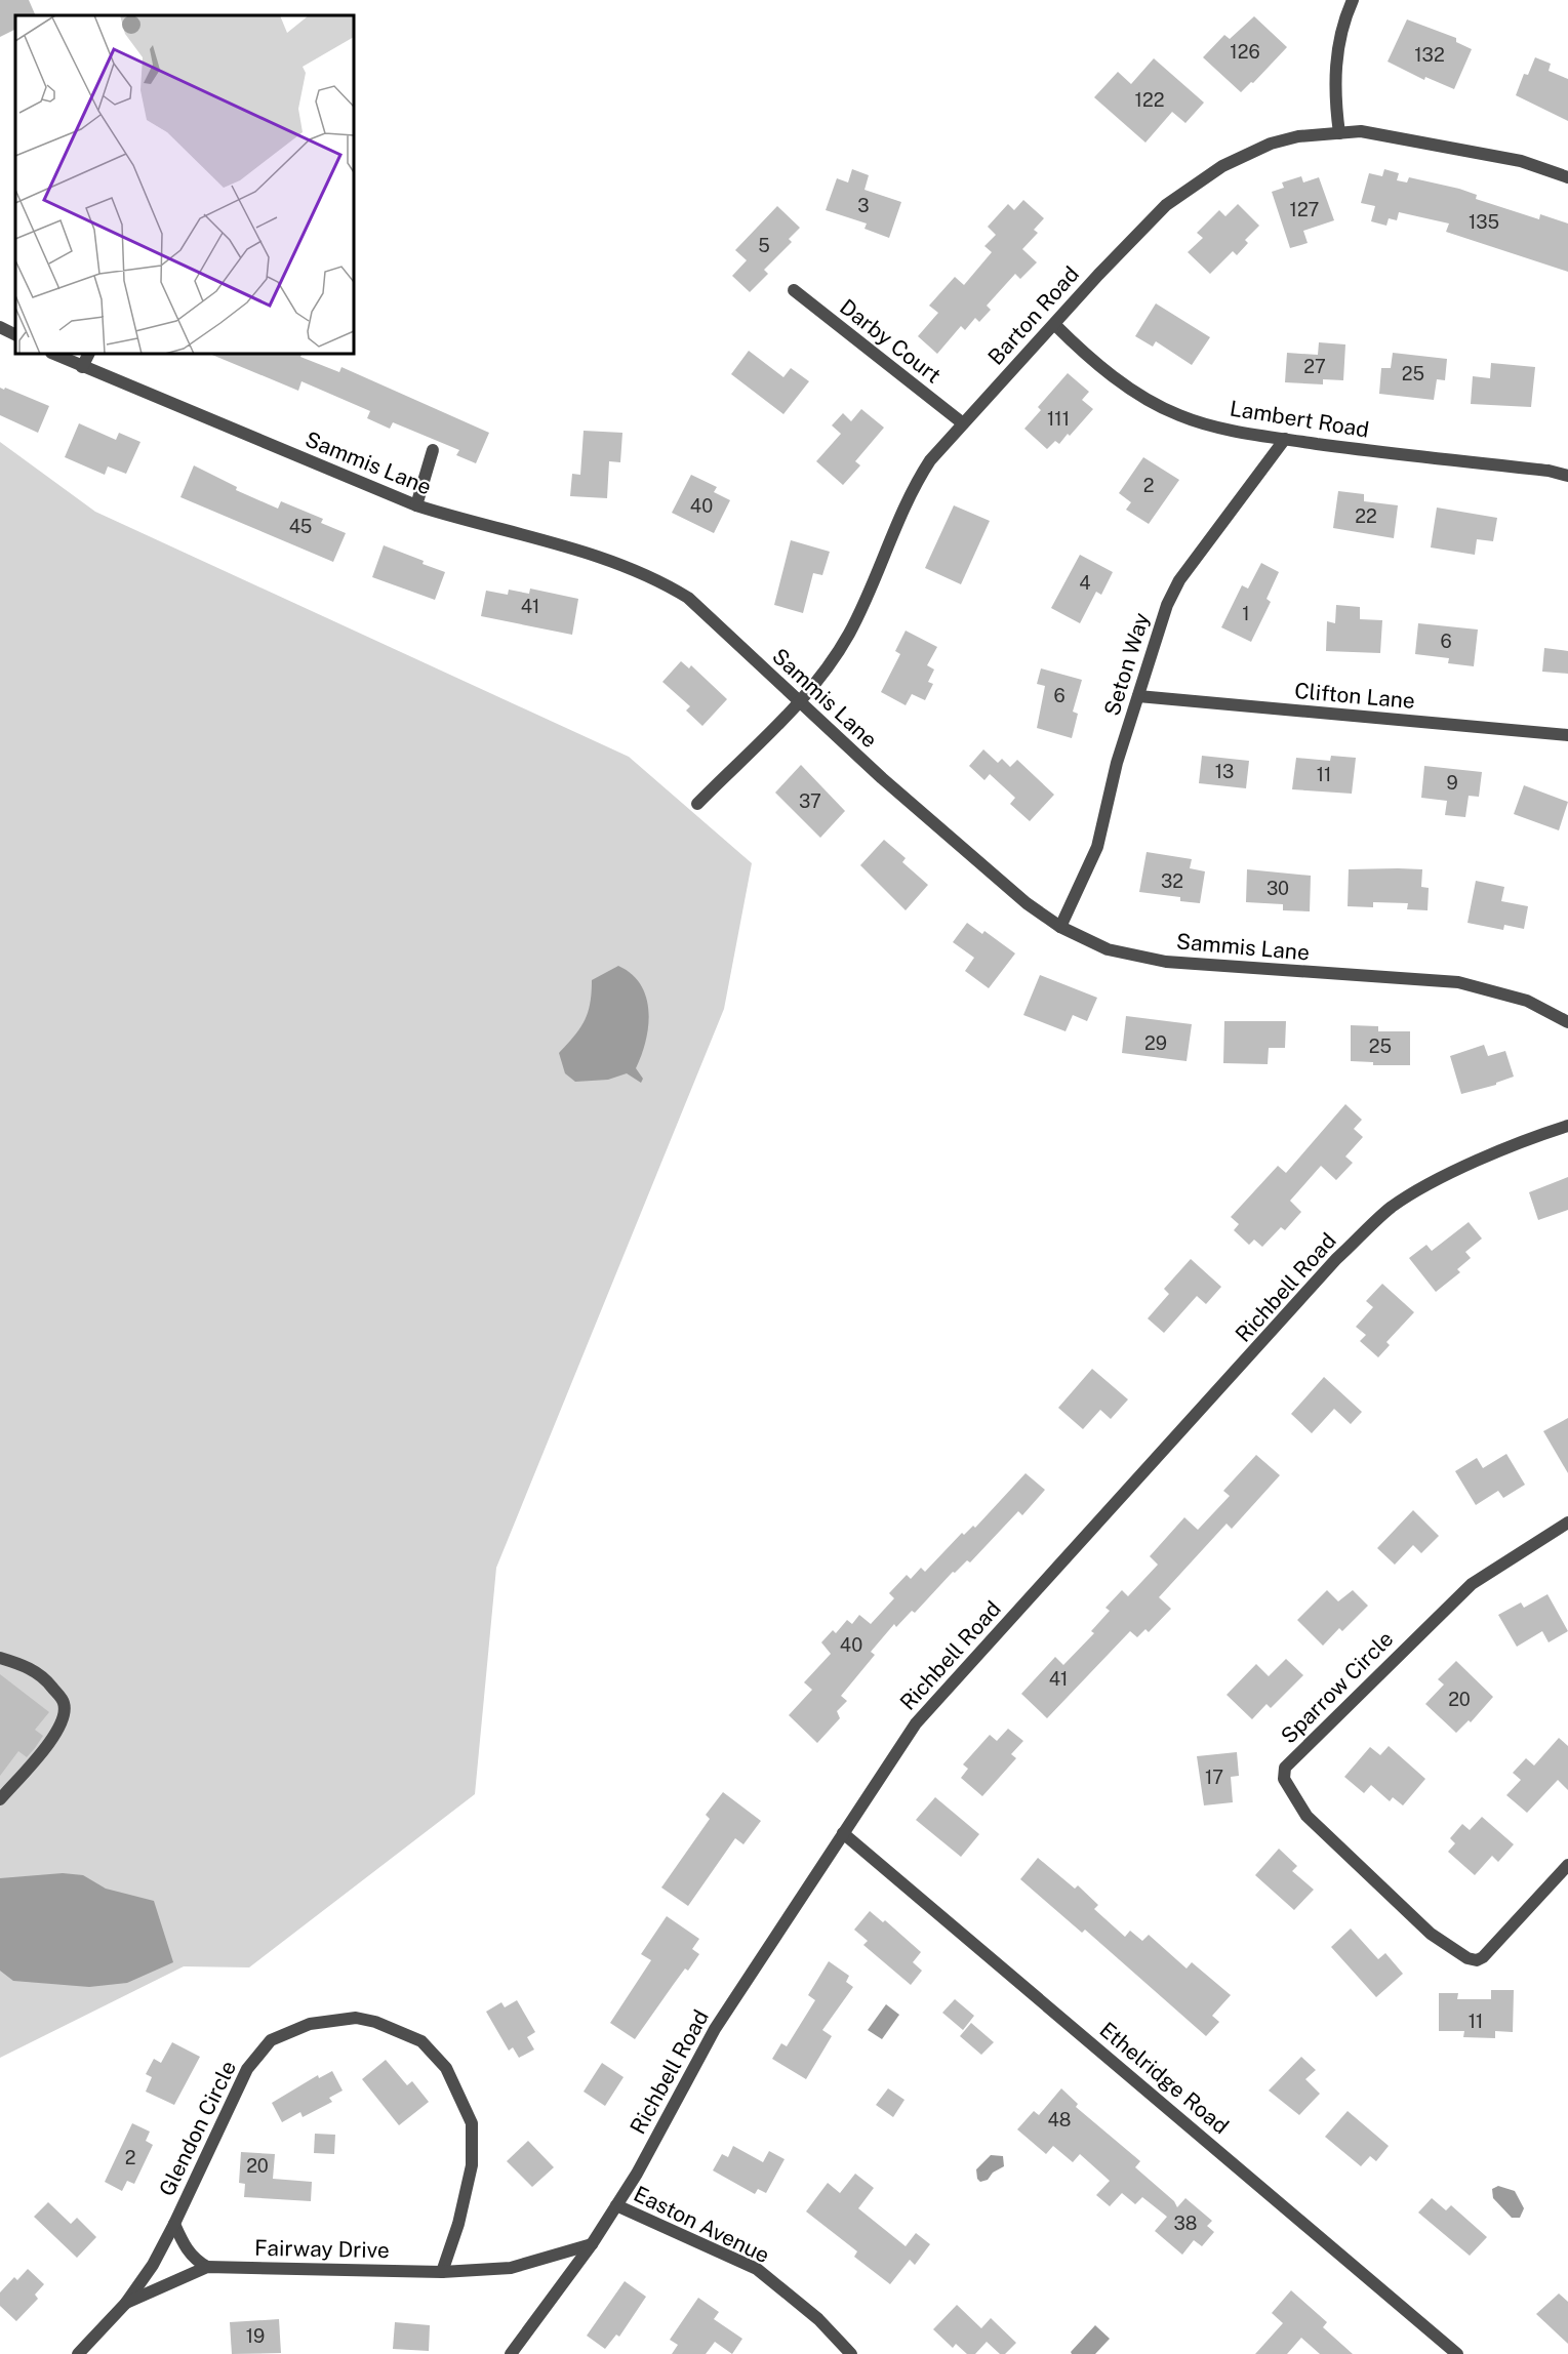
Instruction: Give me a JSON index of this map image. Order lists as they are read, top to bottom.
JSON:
{
  "streets": {
    "street": [
      "Barton Road",
      "Darby Court",
      "Lambert Road",
      "Sammis Lane",
      "Seton Way",
      "Clifton Lane",
      "Richbell Road",
      "Sparrow Circle",
      "Ethelridge Road",
      "Glendon Circle",
      "Easton Avenue",
      "Fairway Drive"
    ]
  },
  "crossings": [
    ["Barton Road", "Darby Court"],
    ["Barton Road", "Lambert Road"],
    ["Barton Road", "Sammis Lane"],
    ["Lambert Road", "Seton Way"],
    ["Sammis Lane", "Seton Way"],
    ["Seton Way", "Clifton Lane"],
    ["Richbell Road", "Ethelridge Road"],
    ["Richbell Road", "Easton Avenue"],
    ["Richbell Road", "Fairway Drive"],
    ["Glendon Circle", "Fairway Drive"]
  ],
  "house_numbers": [
    "126",
    "132",
    "122",
    "3",
    "127",
    "135",
    "5",
    "27",
    "25",
    "111",
    "2",
    "40",
    "22",
    "45",
    "4",
    "41",
    "1",
    "6",
    "6",
    "13",
    "11",
    "9",
    "37",
    "32",
    "30",
    "29",
    "25",
    "40",
    "41",
    "20",
    "17",
    "11",
    "48",
    "2",
    "20",
    "38",
    "19"
  ]
}
